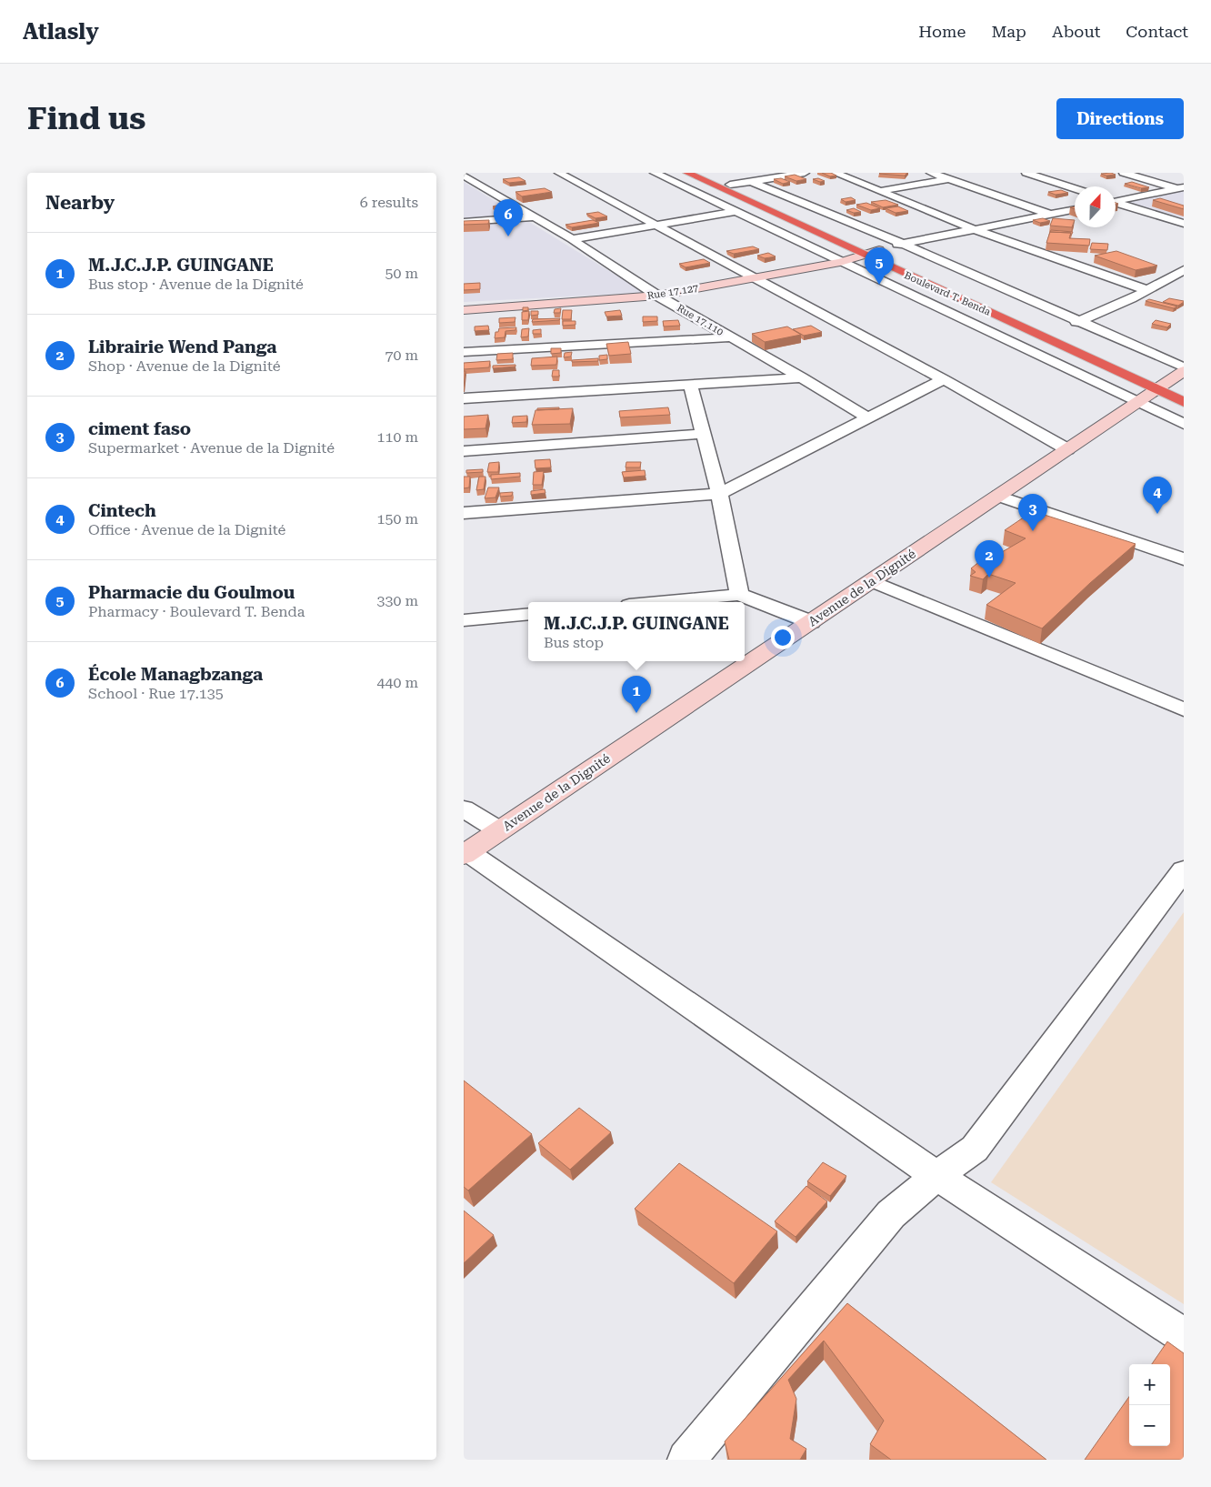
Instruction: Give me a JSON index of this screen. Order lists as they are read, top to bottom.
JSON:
{
  "streets": {
    "highway": ["Boulevard T. Benda"],
    "street": ["Rue 17.127", "Rue 17.110", "Avenue de la Dignité"]
  },
  "crossings": [
    ["Rue 17.127", "Boulevard T. Benda"],
    ["Rue 17.127", "Rue 17.110"],
    ["Boulevard T. Benda", "Avenue de la Dignité"]
  ],
  "north": "top",
  "page": {
    "header": "Atlasly",
    "nav": [
      "Home",
      "Map",
      "About",
      "Contact"
    ],
    "buttons": "Directions",
    "title": "Find us",
    "heading": ["Nearby", "6 results"],
    "pins": [
      "6",
      "5",
      "4",
      "3",
      "2",
      "1"
    ],
    "list": [
      {
        "mark": "1",
        "name": "M.J.C.J.P. GUINGANE",
        "note": "Bus stop · Avenue de la Dignité",
        "value": "50 m"
      },
      {
        "mark": "2",
        "name": "Librairie Wend Panga",
        "note": "Shop · Avenue de la Dignité",
        "value": "70 m"
      },
      {
        "mark": "3",
        "name": "ciment faso",
        "note": "Supermarket · Avenue de la Dignité",
        "value": "110 m"
      },
      {
        "mark": "4",
        "name": "Cintech",
        "note": "Office · Avenue de la Dignité",
        "value": "150 m"
      },
      {
        "mark": "5",
        "name": "Pharmacie du Goulmou",
        "note": "Pharmacy · Boulevard T. Benda",
        "value": "330 m"
      },
      {
        "mark": "6",
        "name": "École Managbzanga",
        "note": "School · Rue 17.135",
        "value": "440 m"
      }
    ],
    "popup": ["M.J.C.J.P. GUINGANE", "Bus stop"],
    "map_buttons": ["+", "−"]
  }
}
